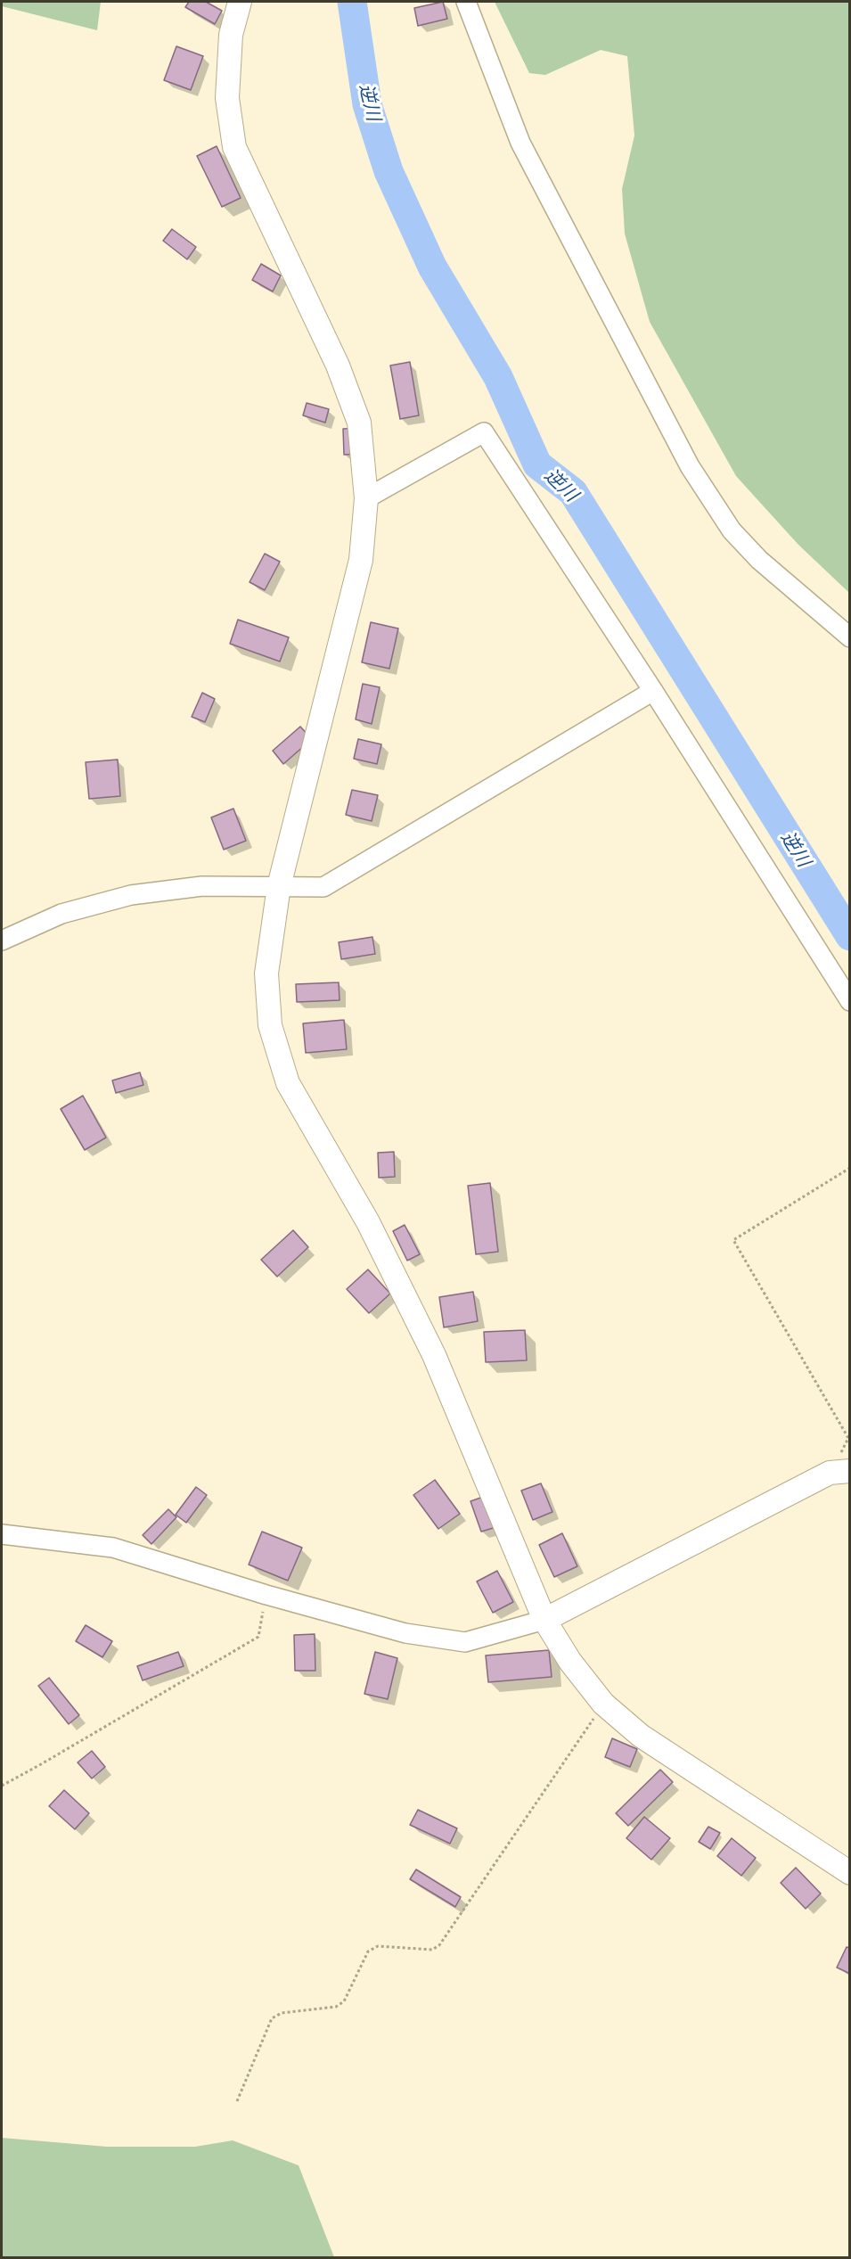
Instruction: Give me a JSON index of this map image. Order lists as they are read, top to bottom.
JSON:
{
  "water": ["逆川"]
}
